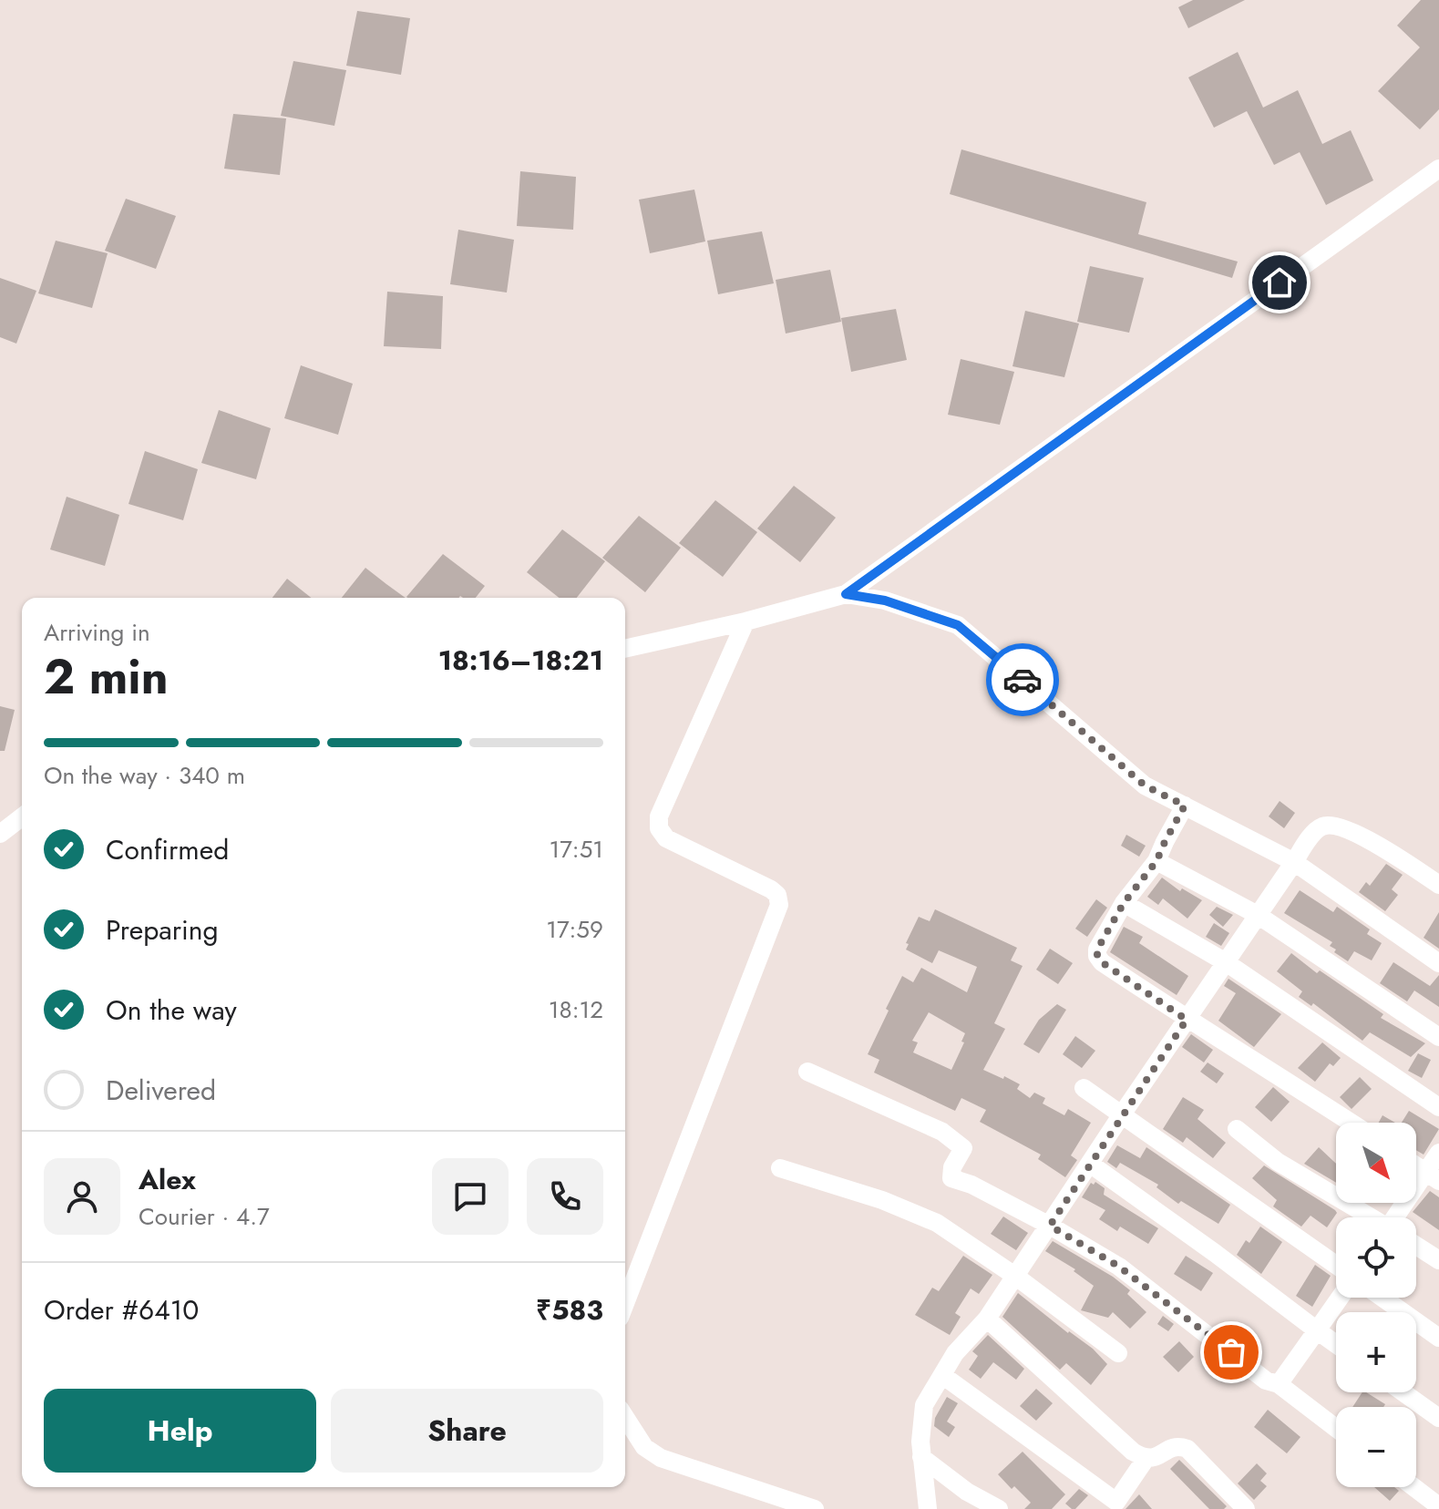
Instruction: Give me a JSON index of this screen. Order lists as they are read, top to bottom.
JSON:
{
  "north": "bottom right",
  "page": {
    "heading": ["2 min", "Arriving in", "18:16–18:21"],
    "panel": [
      "Alex",
      "Courier · 4.7",
      "Order #6410",
      "₹583"
    ],
    "bar": "On the way · 340 m",
    "list": [
      ["Confirmed", "17:51"],
      ["Preparing", "17:59"],
      ["On the way", "18:12"],
      "Delivered"
    ],
    "map_buttons": ["+", "−"],
    "buttons": ["Help", "Share"]
  }
}
